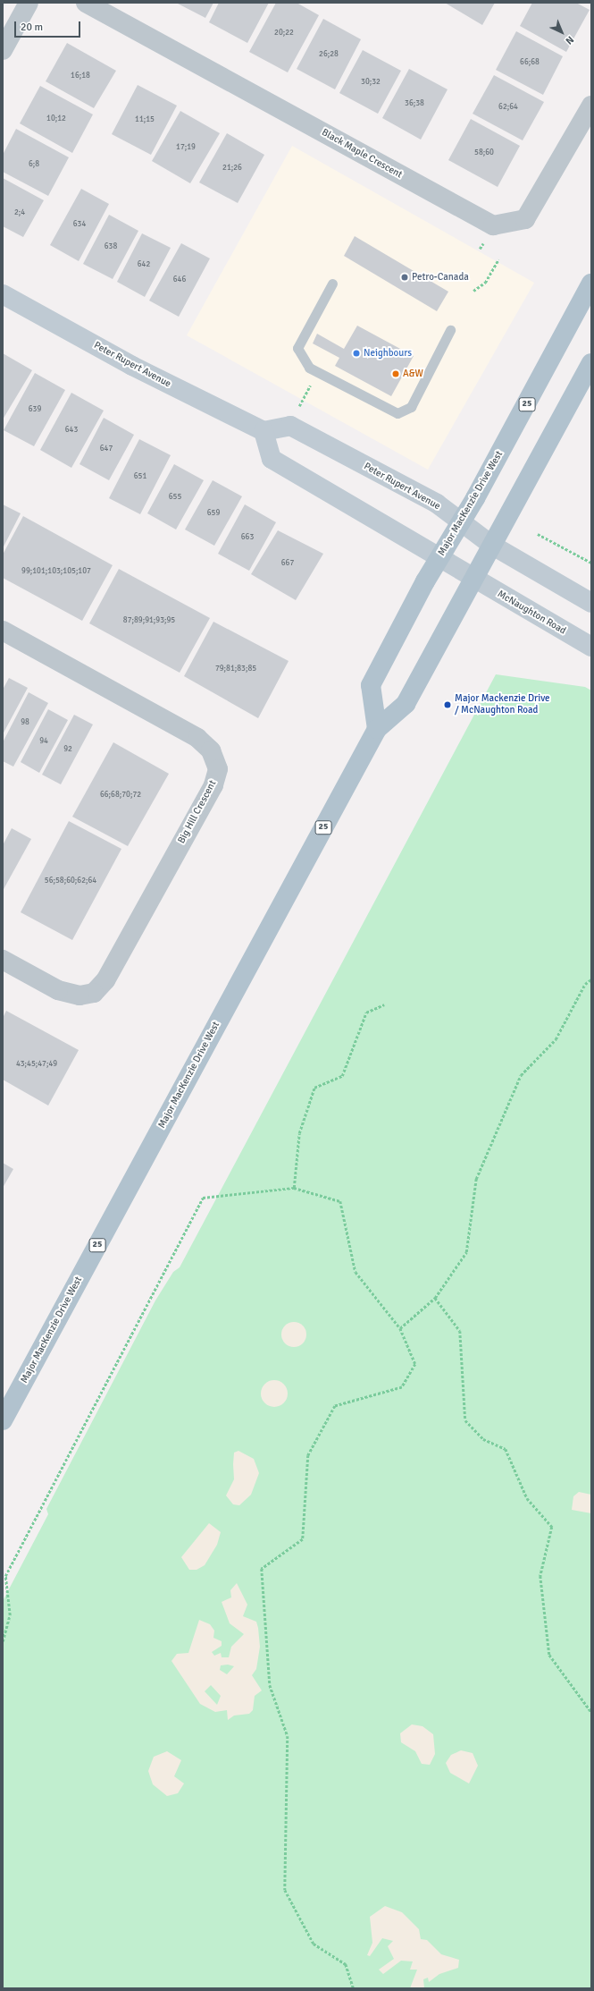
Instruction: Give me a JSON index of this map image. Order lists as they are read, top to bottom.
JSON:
{
  "streets": {
    "main road": ["25", "Major MacKenzie Drive West"],
    "street": [
      "Black Maple Crescent",
      "Peter Rupert Avenue",
      "McNaughton Road",
      "Big Hill Crescent"
    ]
  },
  "crossings": [
    ["Peter Rupert Avenue", "Major MacKenzie Drive West"],
    ["Major MacKenzie Drive West", "McNaughton Road"]
  ],
  "places": [
    "Petro-Canada",
    "Neighbours",
    "A&W",
    "Major Mackenzie Drive / McNaughton Road"
  ],
  "house_numbers": [
    "20;22",
    "26;28",
    "66;68",
    "16;18",
    "30;32",
    "36;38",
    "62;64",
    "10;12",
    "11;15",
    "17;19",
    "58;60",
    "6;8",
    "21;26",
    "2;4",
    "634",
    "638",
    "642",
    "646",
    "639",
    "643",
    "647",
    "651",
    "655",
    "659",
    "663",
    "667",
    "99;101;103;105;107",
    "87;89;91;93;95",
    "79;81;83;85",
    "98",
    "94",
    "92",
    "66;68;70;72",
    "56;58;60;62;64",
    "43;45;47;49"
  ],
  "scale_bar": "20 m",
  "north": "bottom right"
}
